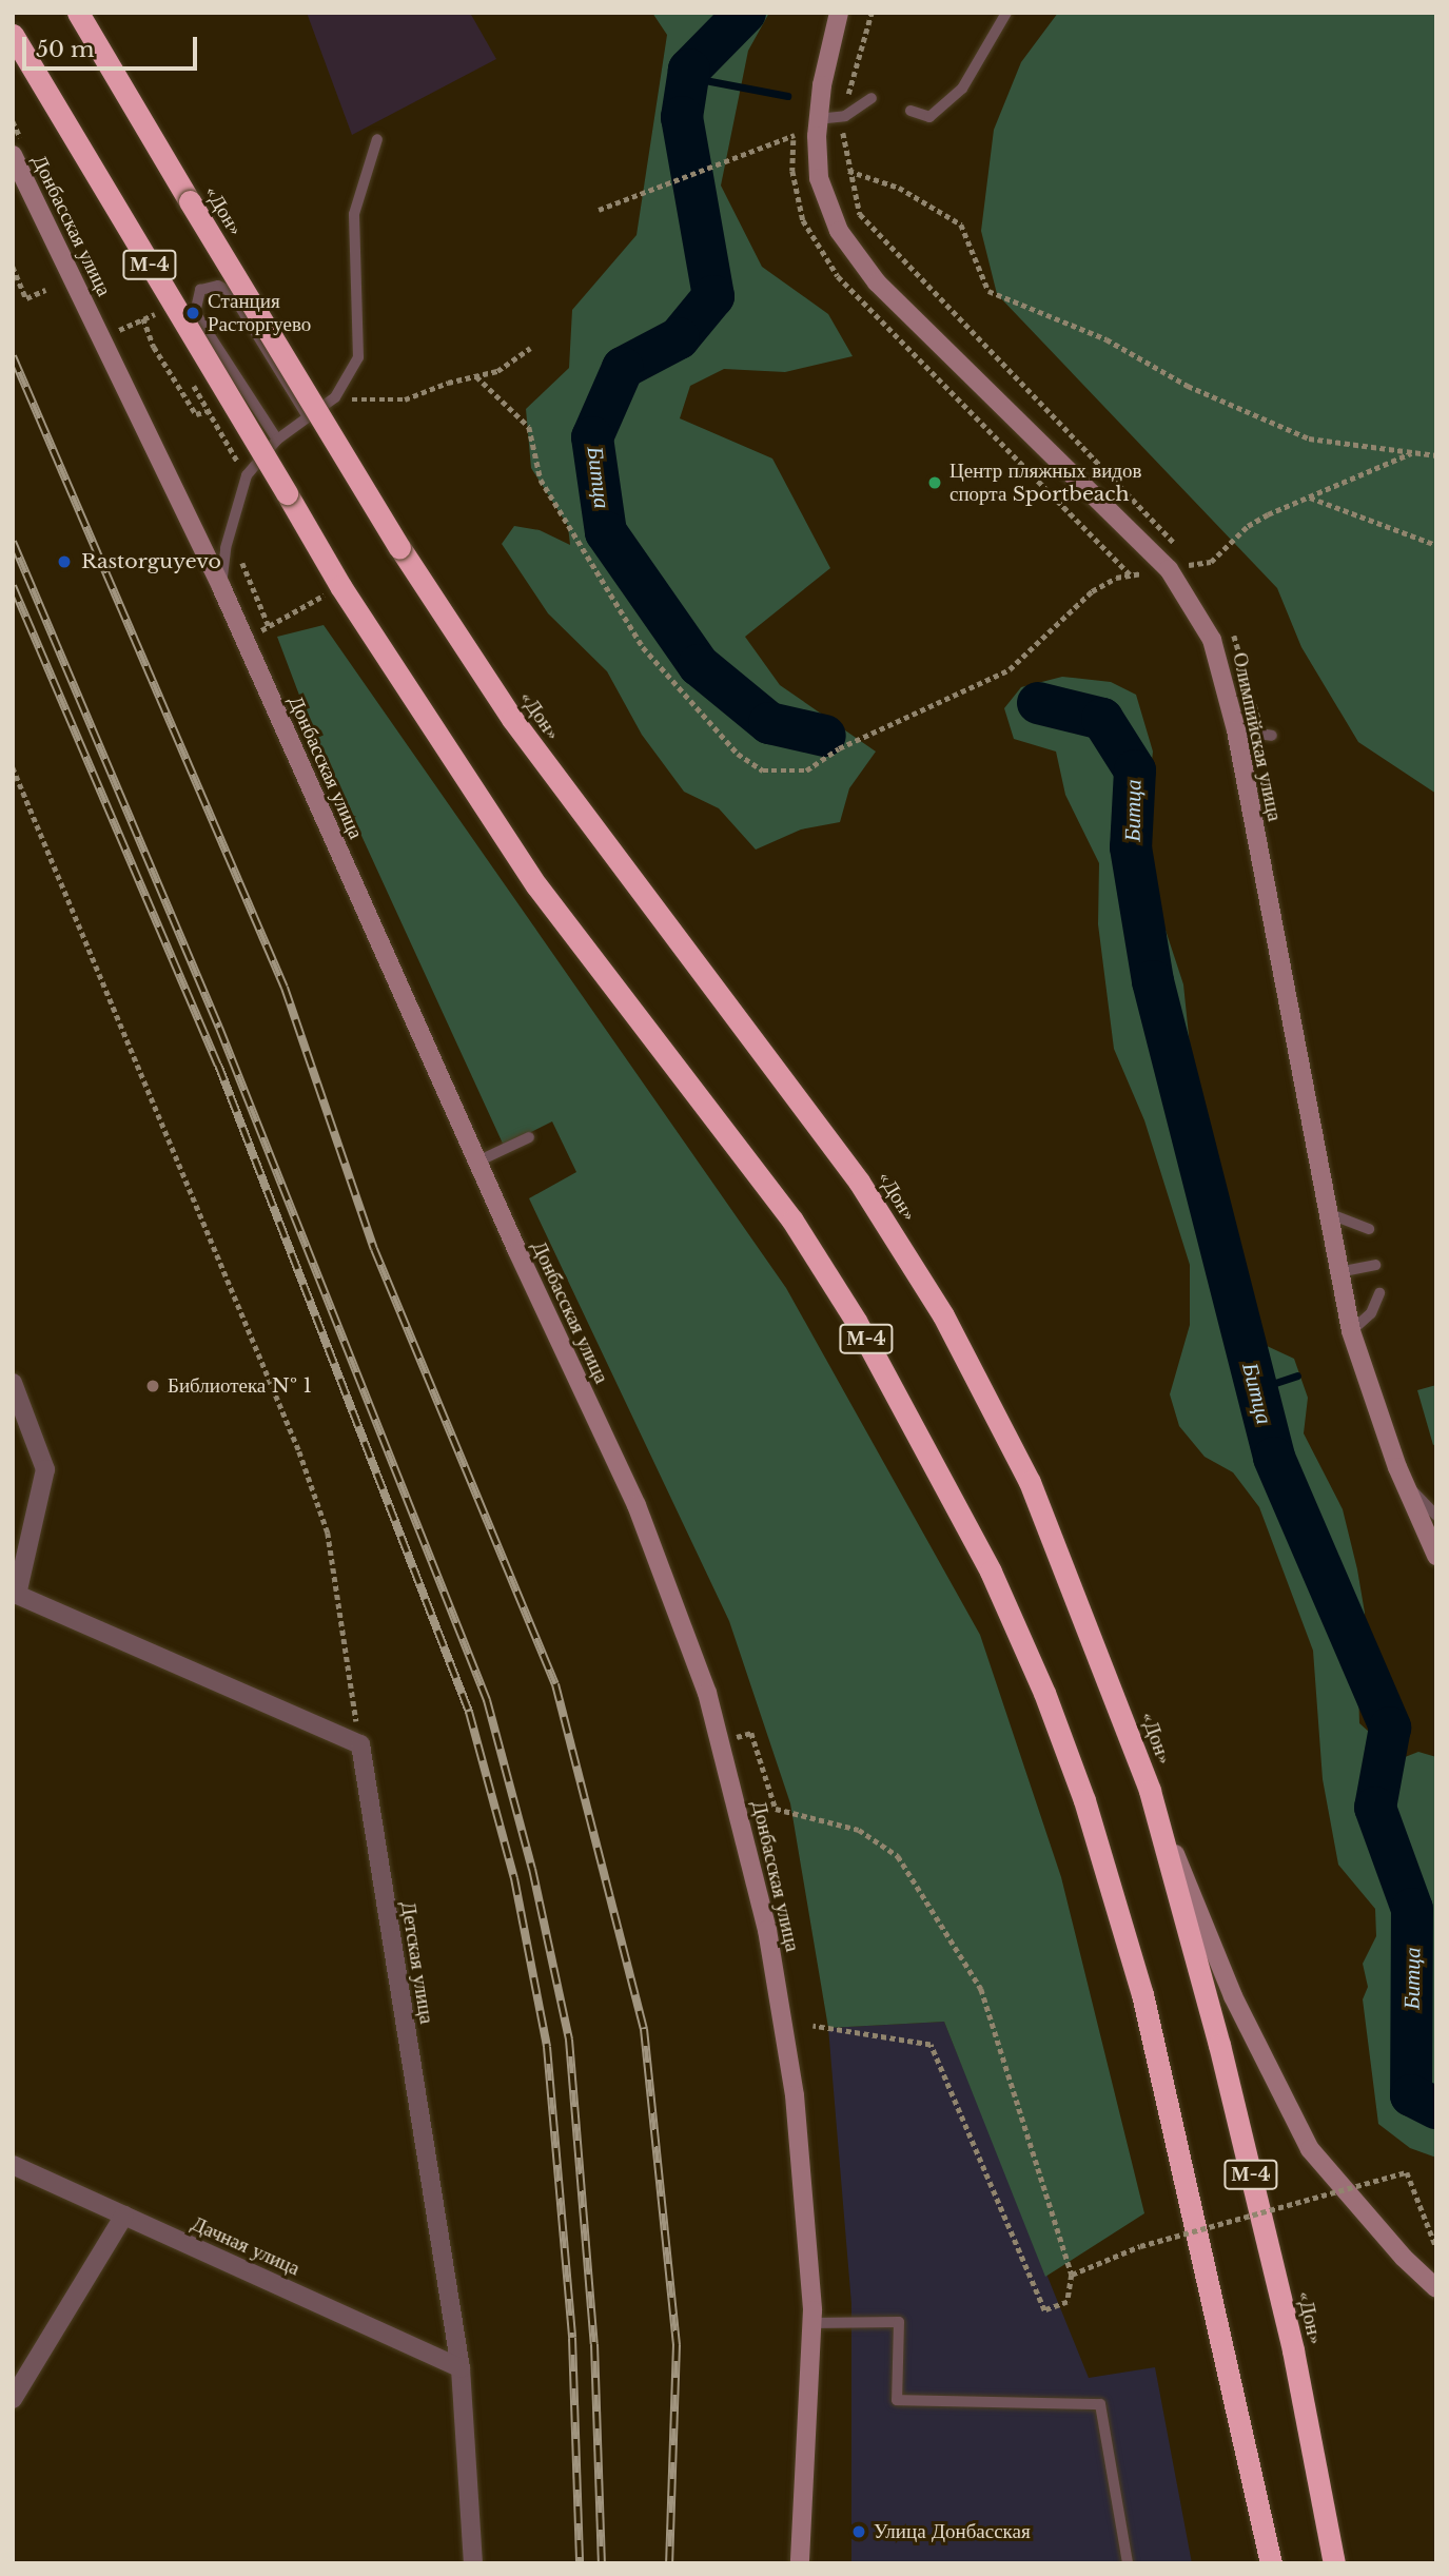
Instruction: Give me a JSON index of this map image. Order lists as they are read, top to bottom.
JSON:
{
  "streets": {
    "highway": ["«Дон»", "М-4"],
    "street": [
      "Донбасская улица",
      "Олимпийская улица",
      "Детская улица",
      "Дачная улица"
    ]
  },
  "crossings": [
    ["Детская улица", "Дачная улица"]
  ],
  "water": ["Битца"],
  "places": [
    "Станция Расторгуево",
    "Центр пляжных видов спорта Sportbeach",
    "Rastorguyevo",
    "Библиотека № 1",
    "Улица Донбасская"
  ],
  "scale_bar": "50 m"
}
